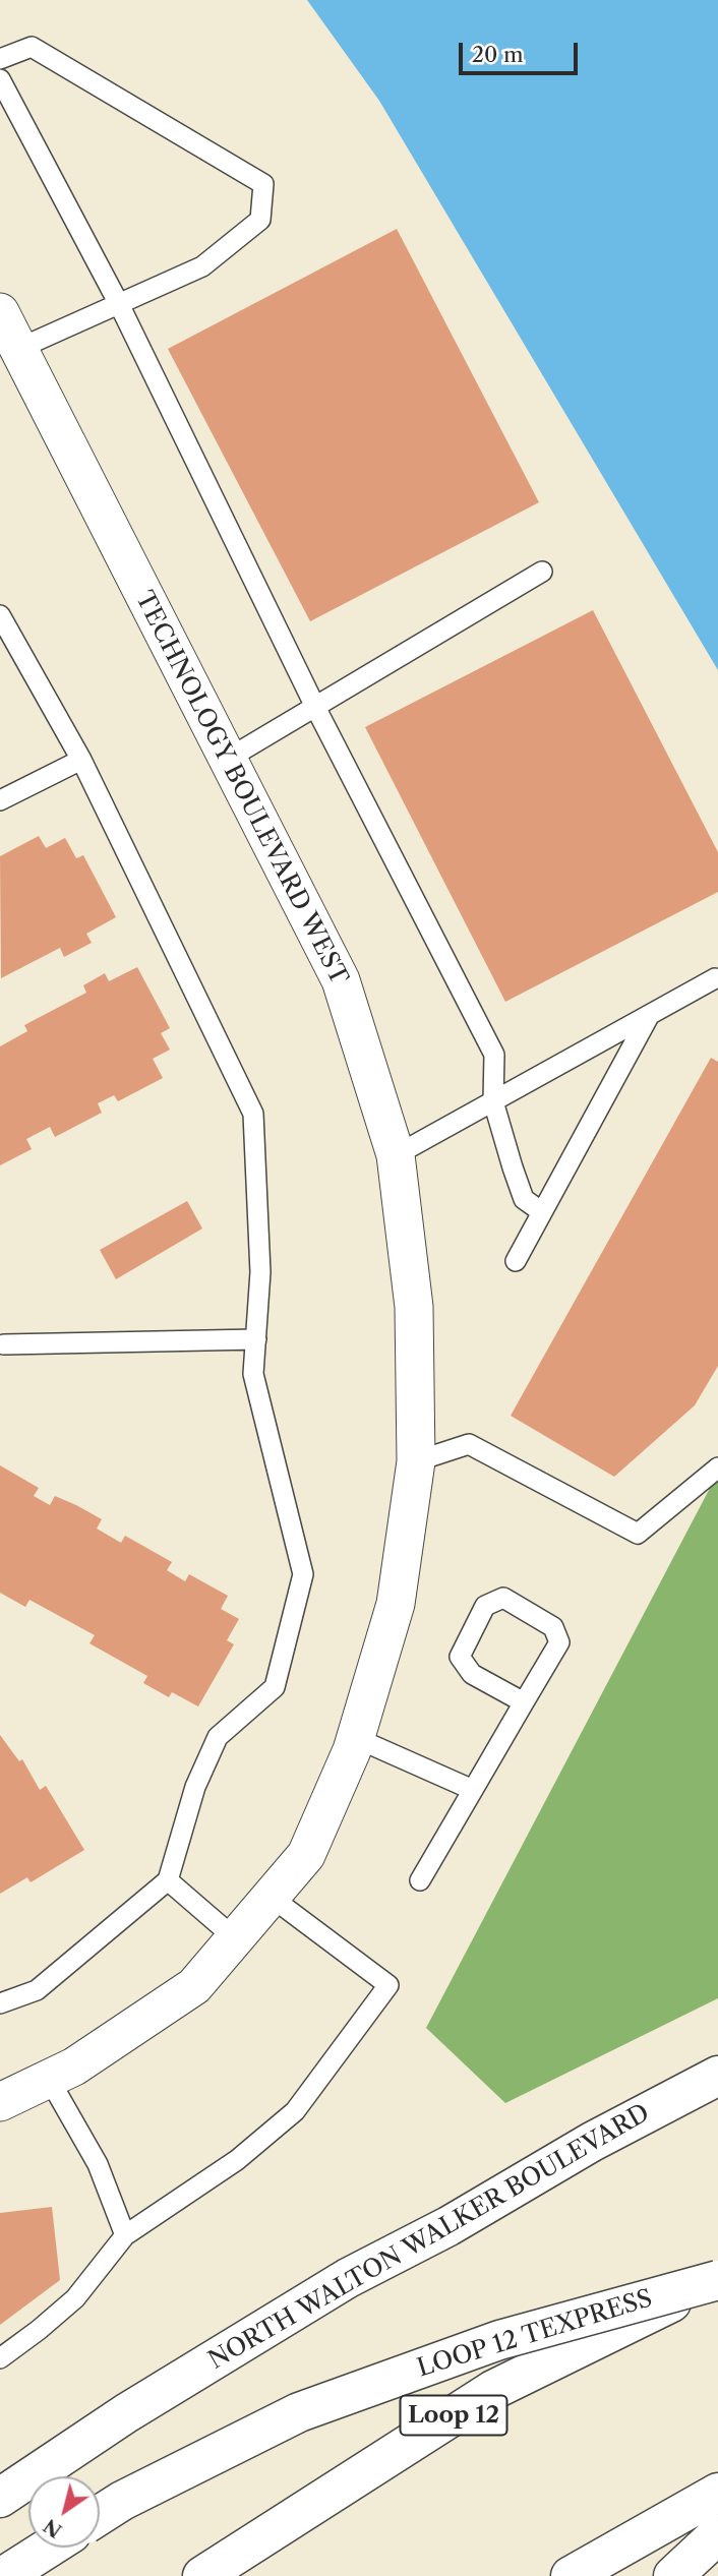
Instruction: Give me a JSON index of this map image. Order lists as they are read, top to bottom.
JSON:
{
  "streets": {
    "main road": ["NORTH WALTON WALKER BOULEVARD", "LOOP 12 TEXPRESS", "Loop 12"],
    "street": ["TECHNOLOGY BOULEVARD WEST"]
  },
  "crossings": [
    ["LOOP 12 TEXPRESS", "Loop 12"]
  ],
  "scale_bar": "20 m",
  "north": "bottom left"
}
